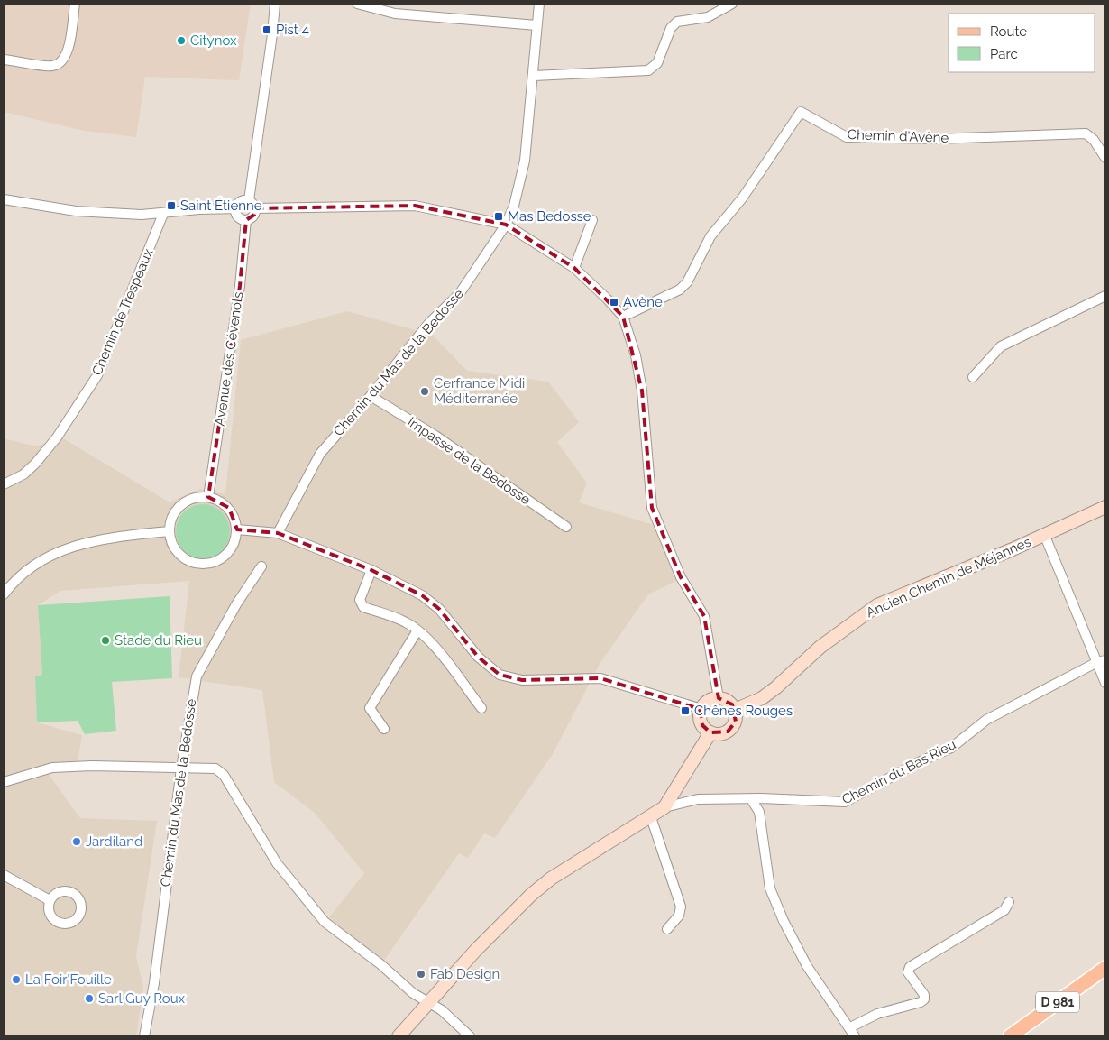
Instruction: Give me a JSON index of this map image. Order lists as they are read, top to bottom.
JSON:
{
  "streets": {
    "main road": ["D 981"],
    "street": [
      "Chemin d'Avène",
      "Chemin de Trespeaux",
      "Avenue des Cévenols",
      "Chemin du Mas de la Bedosse",
      "Impasse de la Bedosse",
      "Ancien Chemin de Méjannes",
      "Chemin du Bas Rieu"
    ]
  },
  "crossings": [
    ["Chemin du Mas de la Bedosse", "Impasse de la Bedosse"]
  ],
  "places": {
    "transit": [
      "Pist 4",
      "Saint Étienne",
      "Mas Bedosse",
      "Avène",
      "Chênes Rouges"
    ],
    "other": [
      "Citynox",
      "Cerfrance Midi Méditerranée",
      "Stade du Rieu",
      "Jardiland",
      "Fab Design",
      "La Foir'Fouille",
      "Sarl Guy Roux"
    ]
  },
  "legend": ["Route", "Parc"]
}
